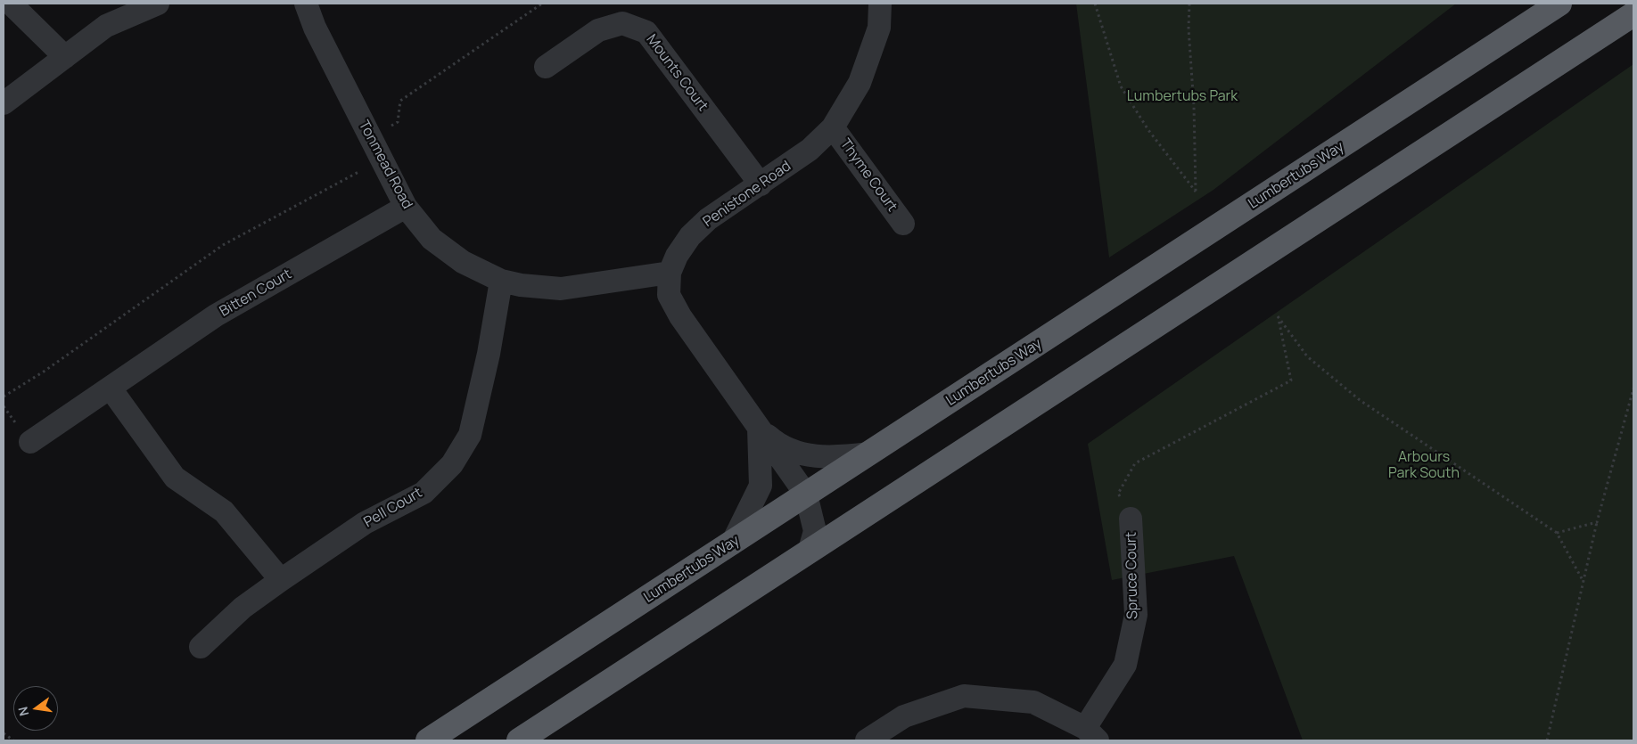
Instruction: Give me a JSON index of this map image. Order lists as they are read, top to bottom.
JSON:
{
  "streets": {
    "highway": ["Lumbertubs Way"],
    "street": [
      "Mounts Court",
      "Tonmead Road",
      "Thyme Court",
      "Penistone Road",
      "Bitten Court",
      "Pell Court",
      "Spruce Court"
    ]
  },
  "crossings": [
    ["Mounts Court", "Penistone Road"],
    ["Tonmead Road", "Penistone Road"],
    ["Tonmead Road", "Bitten Court"],
    ["Tonmead Road", "Pell Court"],
    ["Thyme Court", "Penistone Road"],
    ["Lumbertubs Way", "Penistone Road"]
  ],
  "parks": ["Lumbertubs Park", "Arbours Park South"],
  "north": "left"
}
